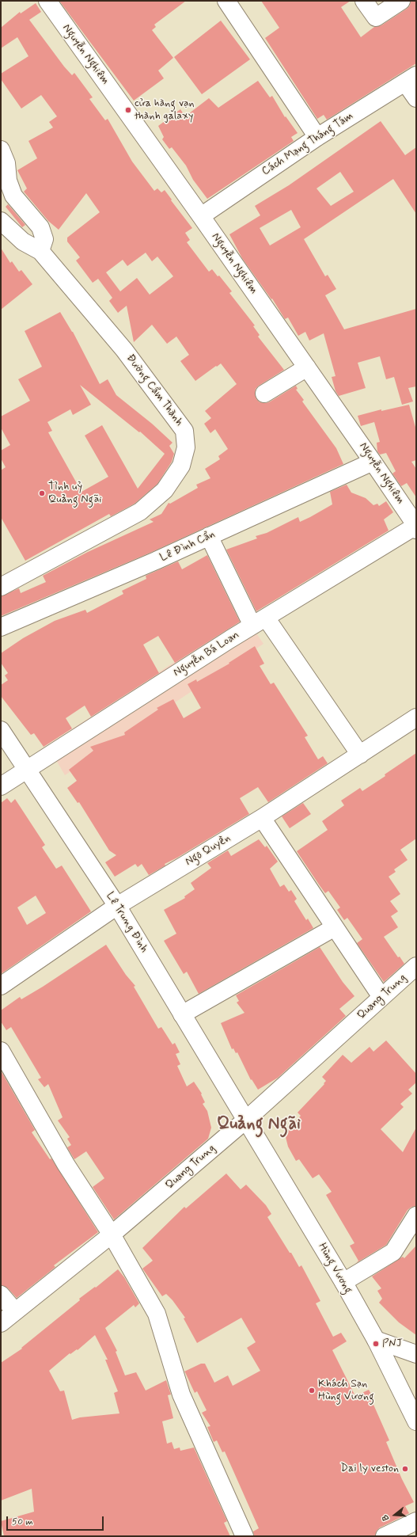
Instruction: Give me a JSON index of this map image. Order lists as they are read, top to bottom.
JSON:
{
  "streets": {
    "street": [
      "Nguyễn Nghiêm",
      "Cách Mạng Tháng Tám",
      "Đường Cẩm Thành",
      "Lê Đình Cẩn",
      "Nguyễn Bá Loan",
      "Ngô Quyền",
      "Lê Trung Đình",
      "Quang Trung",
      "Hùng Vương"
    ]
  },
  "crossings": [
    ["Nguyễn Nghiêm", "Cách Mạng Tháng Tám"],
    ["Nguyễn Nghiêm", "Lê Đình Cẩn"],
    ["Nguyễn Nghiêm", "Nguyễn Bá Loan"],
    ["Nguyễn Bá Loan", "Lê Trung Đình"],
    ["Ngô Quyền", "Lê Trung Đình"],
    ["Lê Trung Đình", "Quang Trung"],
    ["Lê Trung Đình", "Hùng Vương"],
    ["Quang Trung", "Hùng Vương"]
  ],
  "districts": ["Quảng Ngãi"],
  "places": [
    "cửa hàng vạn thành galaxy",
    "Tỉnh uỷ Quảng Ngãi",
    "PNJ",
    "Khách Sạn Hùng Vương",
    "Dai ly veston"
  ],
  "scale_bar": "50 m",
  "north": "left"
}
